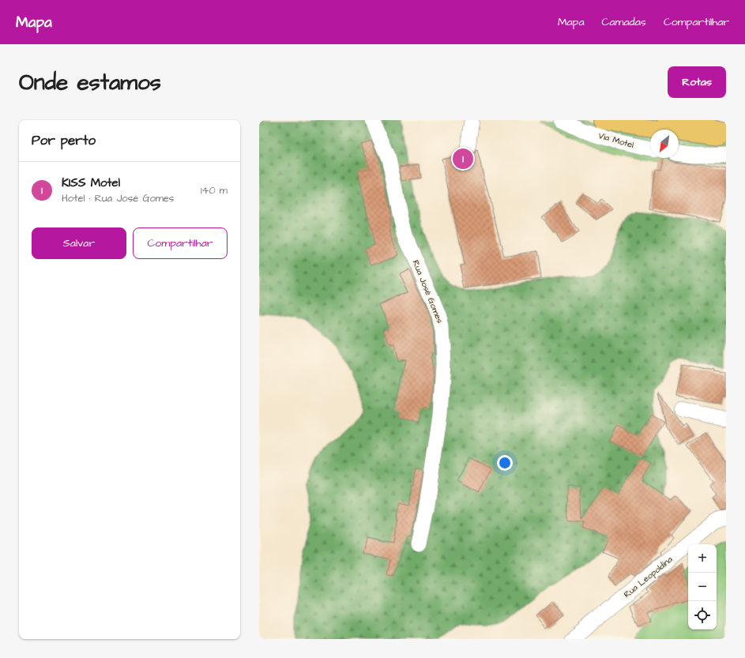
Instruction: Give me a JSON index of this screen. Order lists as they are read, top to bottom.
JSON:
{
  "streets": {
    "street": ["Via Motel", "Rua José Gomes", "Rua Leopoldina"]
  },
  "north": "bottom left",
  "page": {
    "header": "Mapa",
    "nav": ["Mapa", "Camadas", "Compartilhar"],
    "buttons": [
      "Rotas",
      ["Salvar", "Compartilhar"]
    ],
    "title": "Onde estamos",
    "heading": "Por perto",
    "pins": "1",
    "list": [
      {
        "mark": "1",
        "name": "KISS Motel",
        "note": "Hotel · Rua José Gomes",
        "value": "140 m"
      }
    ],
    "map_buttons": ["+", "−"]
  }
}
